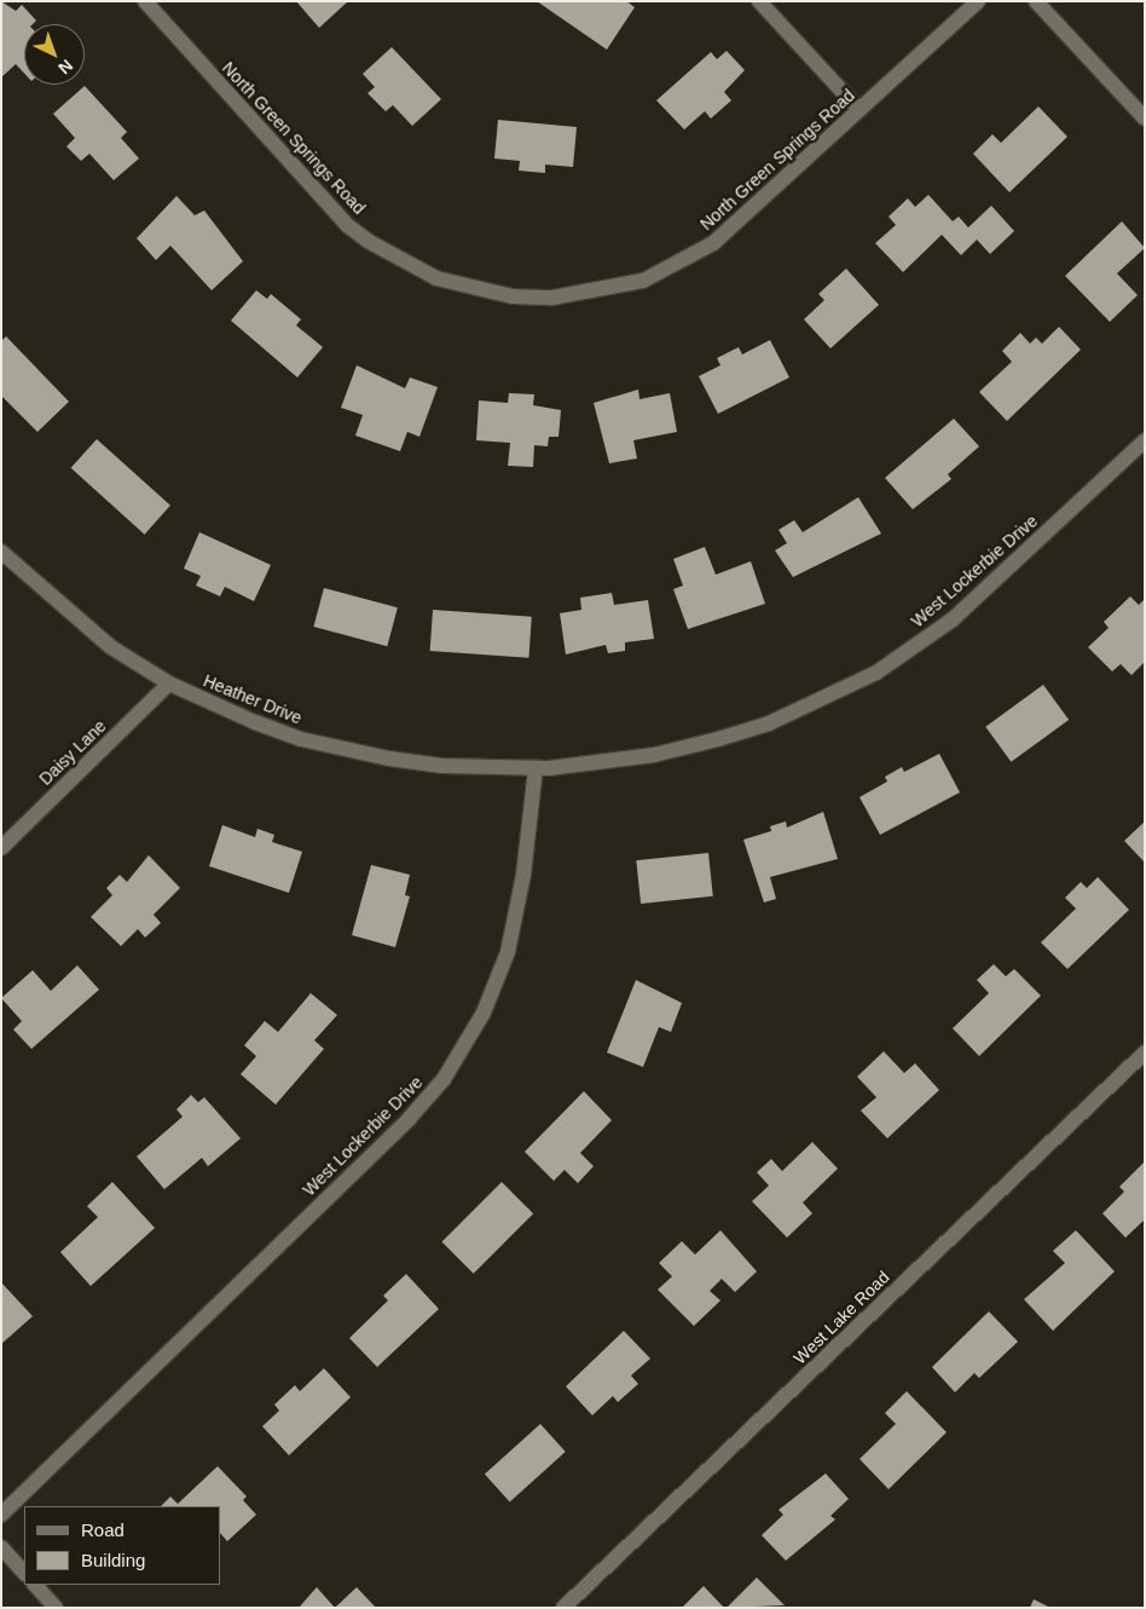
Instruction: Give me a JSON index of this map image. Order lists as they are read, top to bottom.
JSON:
{
  "streets": {
    "street": [
      "North Green Springs Road",
      "West Lockerbie Drive",
      "Heather Drive",
      "Daisy Lane",
      "West Lake Road"
    ]
  },
  "crossings": [
    ["West Lockerbie Drive", "Heather Drive"],
    ["Heather Drive", "Daisy Lane"]
  ],
  "legend": ["Road", "Building"],
  "north": "bottom right"
}
